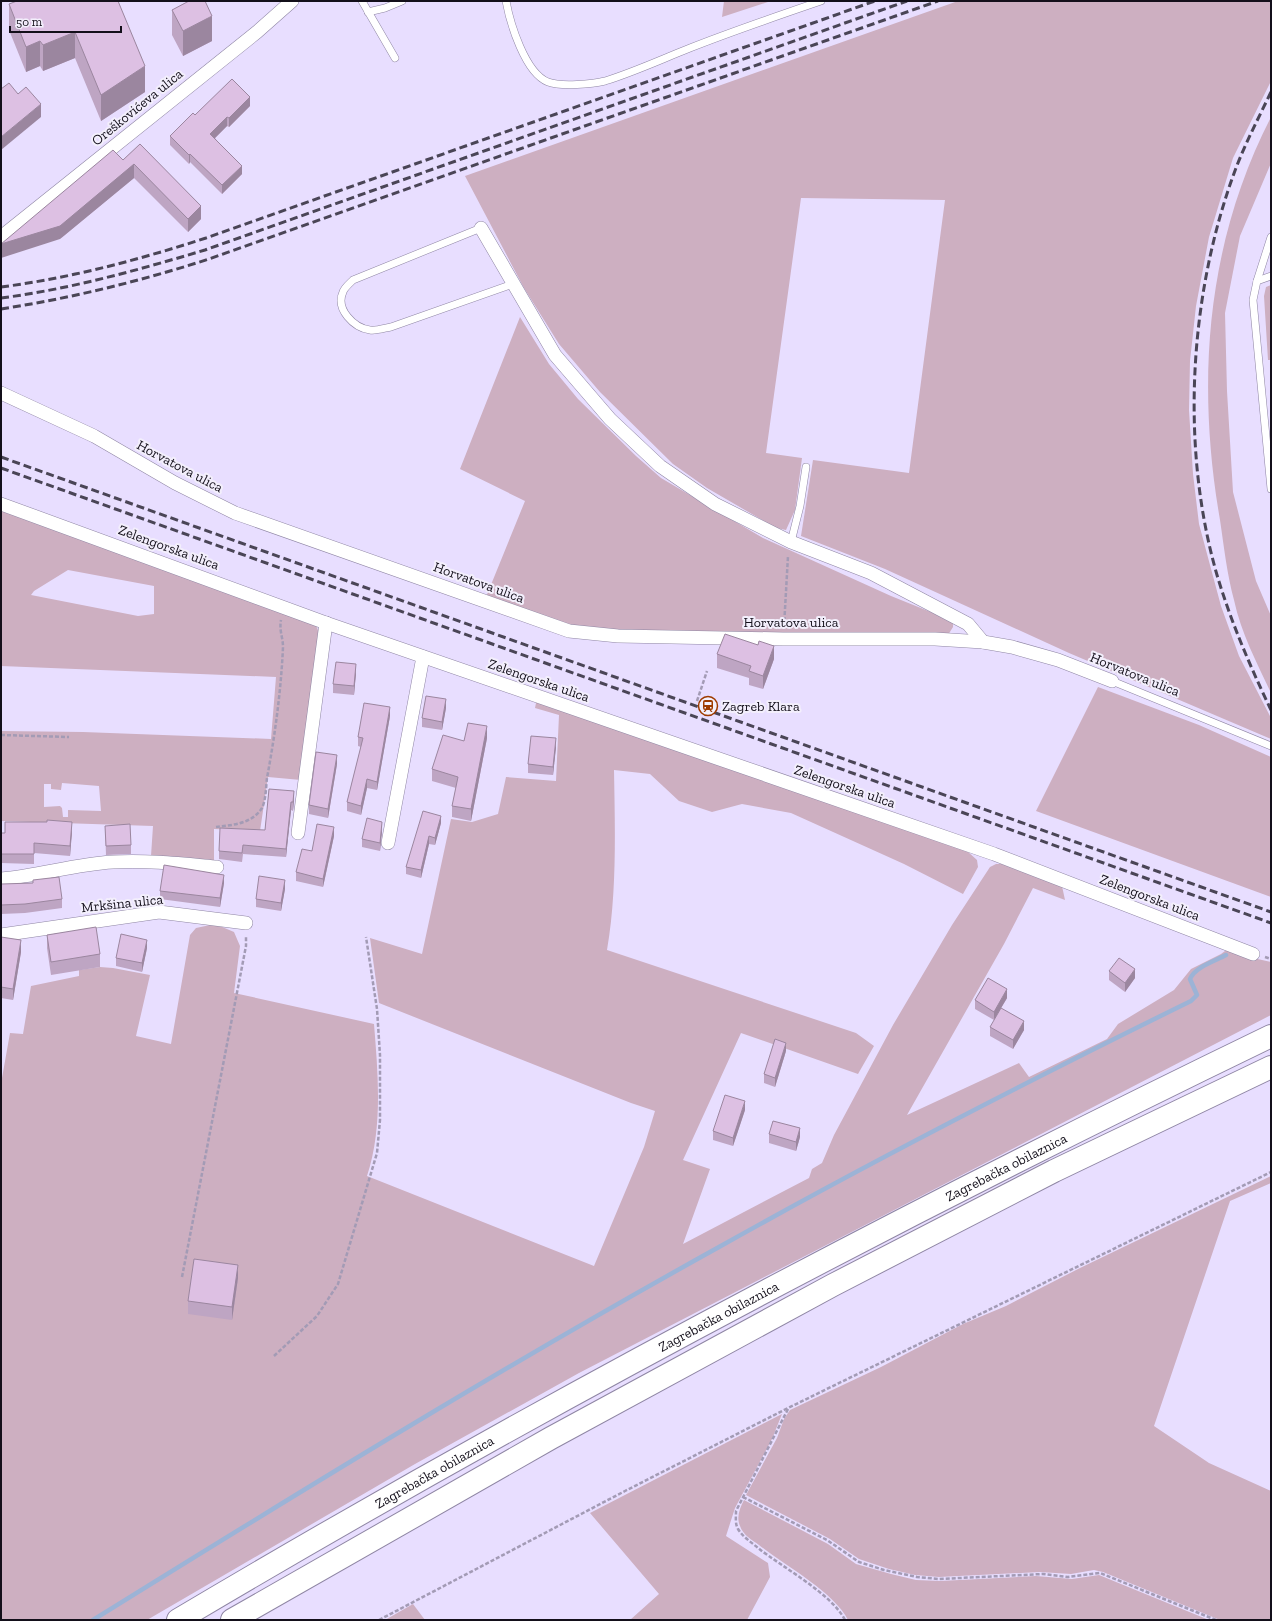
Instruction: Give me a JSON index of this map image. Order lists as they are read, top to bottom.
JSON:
{
  "streets": {
    "highway": ["Zagrebačka obilaznica"],
    "street": [
      "Oreškovićeva ulica",
      "Horvatova ulica",
      "Zelengorska ulica",
      "Mrkšina ulica"
    ]
  },
  "places": {
    "station": ["Zagreb Klara"]
  },
  "scale_bar": "50 m"
}
